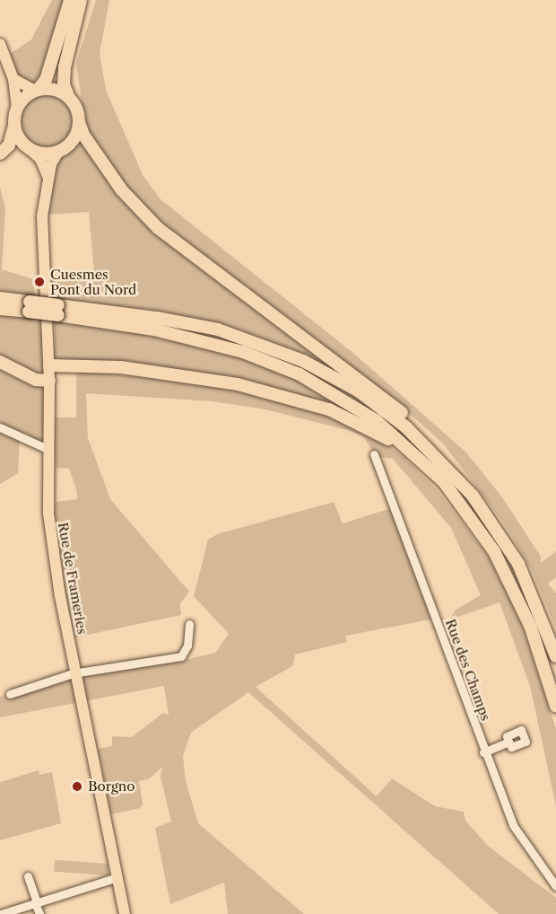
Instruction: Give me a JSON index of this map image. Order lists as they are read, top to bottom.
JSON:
{
  "streets": {
    "main road": ["Rue de Frameries"],
    "street": ["Rue des Champs"]
  },
  "places": ["Cuesmes Pont du Nord", "Borgno"]
}
